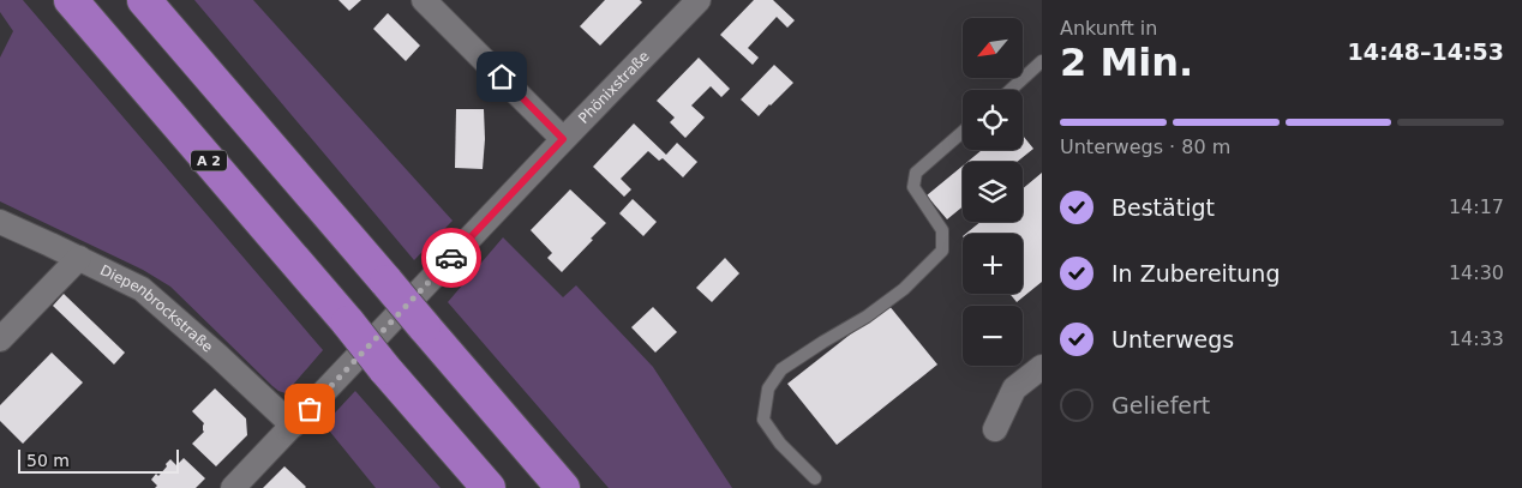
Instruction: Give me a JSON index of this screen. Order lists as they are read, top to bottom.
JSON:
{
  "streets": {
    "highway": ["A 2"],
    "street": ["Phönixstraße", "Diepenbrockstraße"]
  },
  "crossings": [
    ["Phönixstraße", "Diepenbrockstraße"]
  ],
  "scale_bar": "50 m",
  "north": "bottom left",
  "page": {
    "heading": ["2 Min.", "Ankunft in", "14:48–14:53"],
    "map_buttons": ["+", "−"],
    "bar": "Unterwegs · 80 m",
    "list": [
      ["Bestätigt", "14:17"],
      ["In Zubereitung", "14:30"],
      ["Unterwegs", "14:33"],
      "Geliefert"
    ],
    "scale": "50 m"
  }
}
